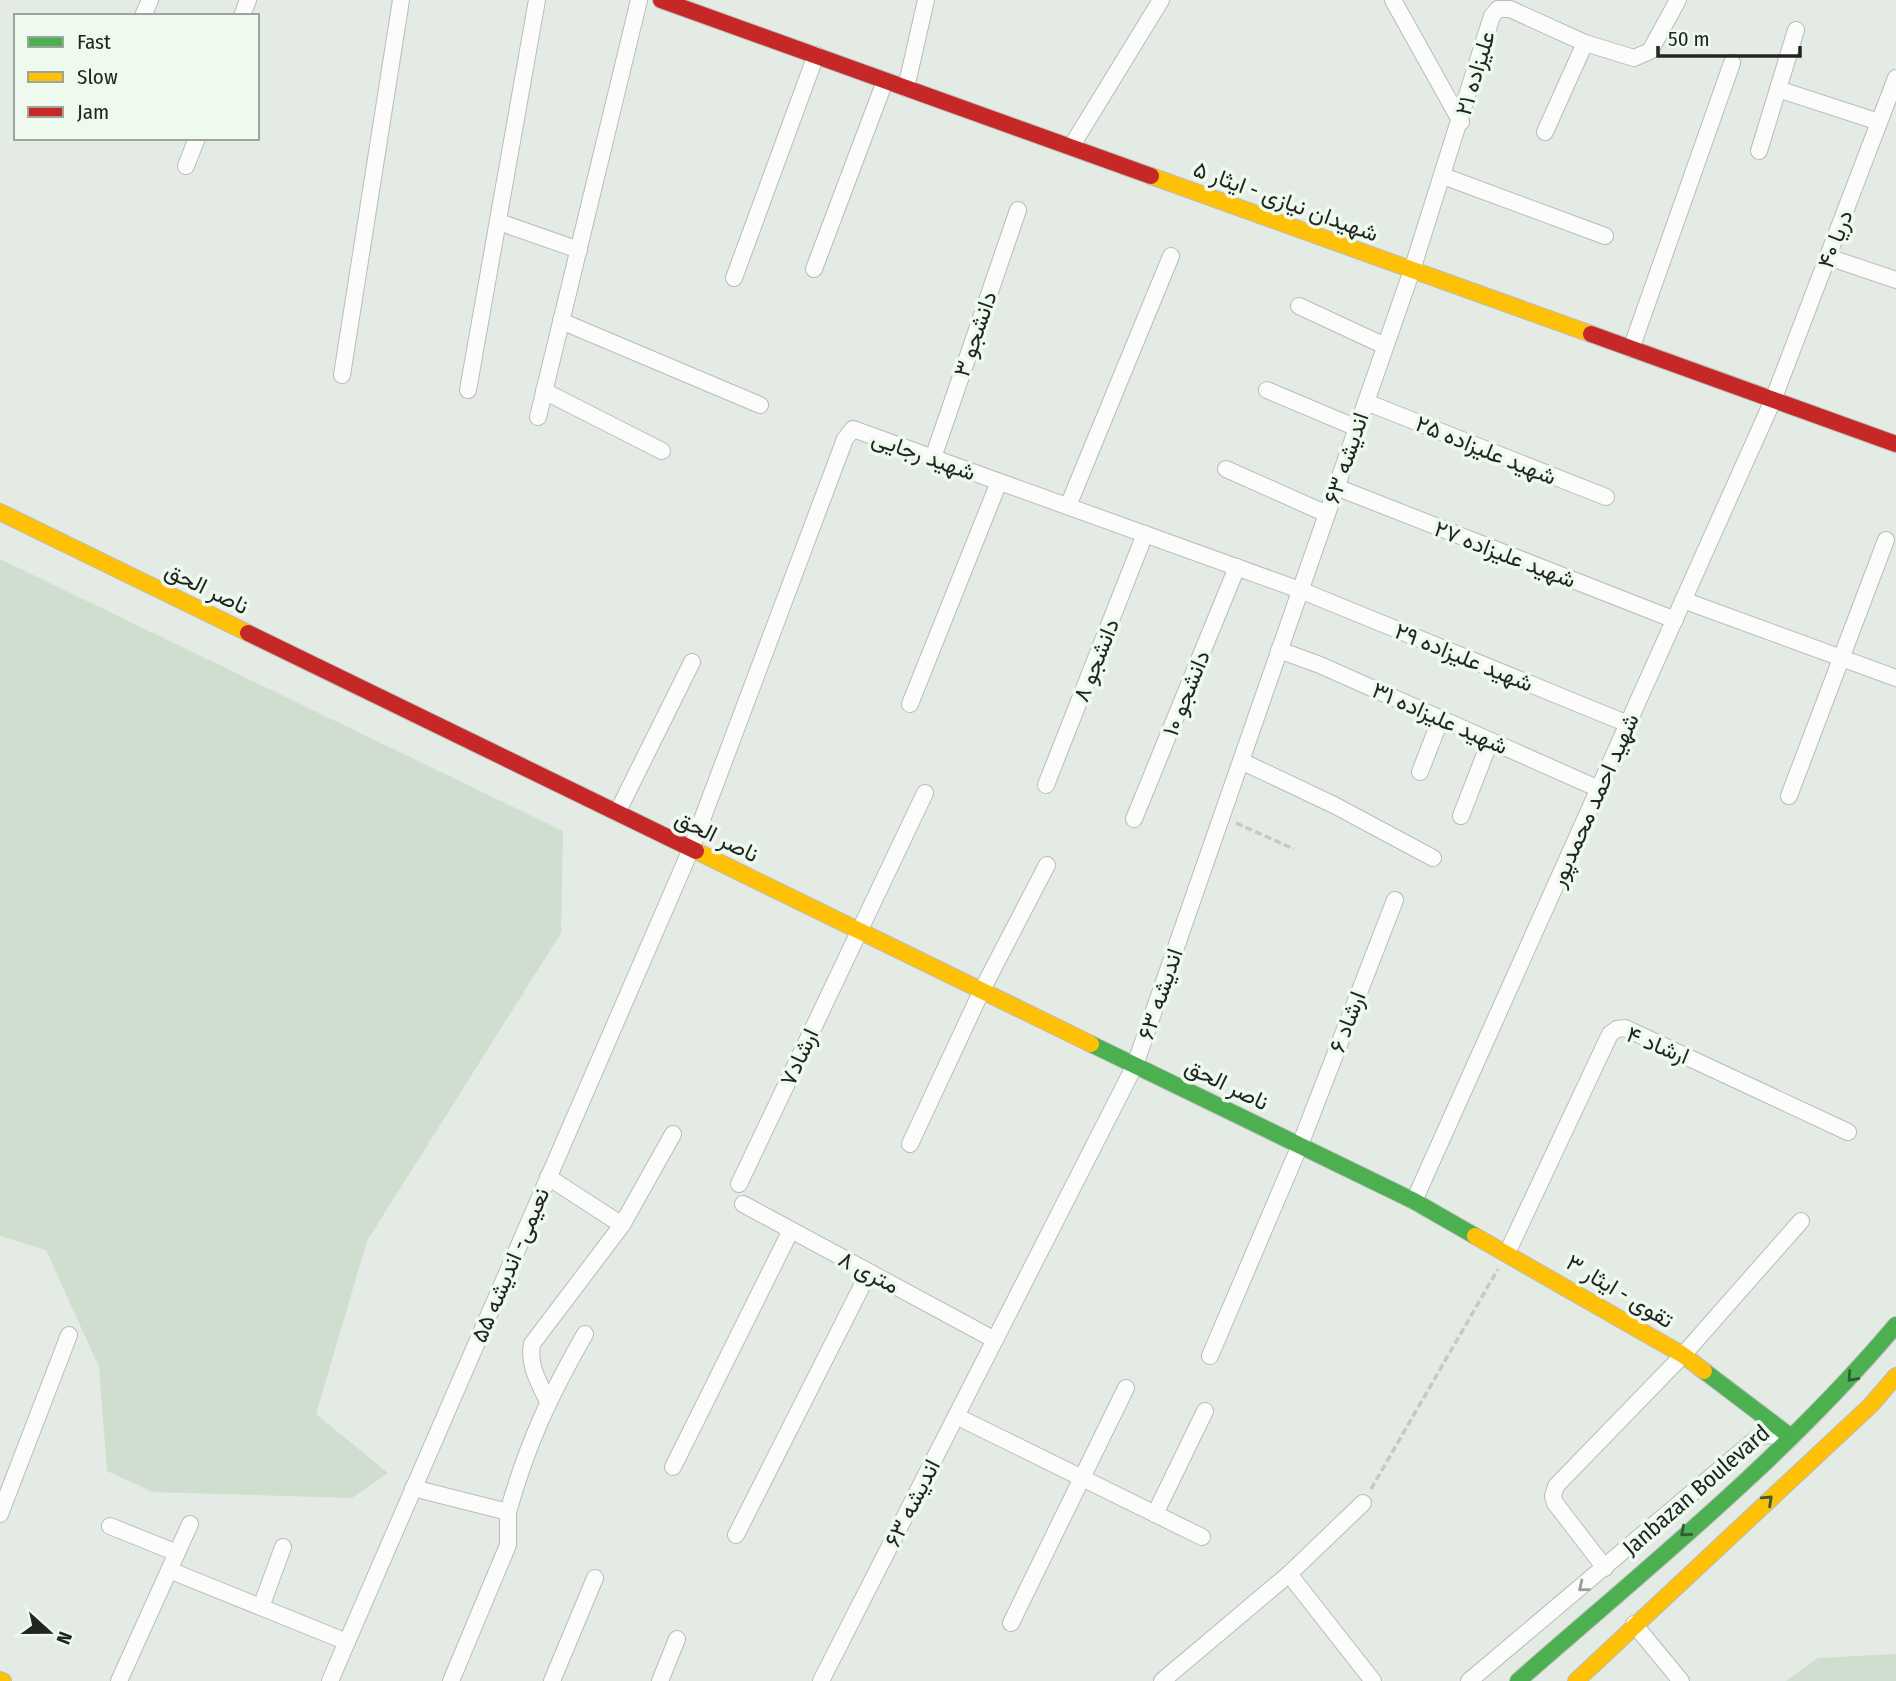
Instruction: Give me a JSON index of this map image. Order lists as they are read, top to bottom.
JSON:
{
  "streets": {
    "street": [
      "علیزاده ۲۱",
      "شهیدان نیازی - ایثار ۵",
      "دریا ۴۰",
      "دانشجو ۳",
      "شهید علیزاده ۲۵",
      "شهید رجایی",
      "اندیشه ۶۳",
      "شهید علیزاده ۲۷",
      "ناصر الحق",
      "شهید علیزاده ۲۹",
      "دانشجو ۸",
      "دانشجو ۱۰",
      "شهید علیزاده ۳۱",
      "شهید احمد محمدپور",
      "ارشاد ۶",
      "ارشاد ۴",
      "ارشاد۷",
      "نعیمی- اندیشه ۵۵",
      "۸ متری",
      "تقوی - ایثار ۳",
      "Janbazan Boulevard"
    ]
  },
  "crossings": [
    ["علیزاده ۲۱", "شهیدان نیازی - ایثار ۵"],
    ["علیزاده ۲۱", "اندیشه ۶۳"],
    ["شهیدان نیازی - ایثار ۵", "دریا ۴۰"],
    ["شهیدان نیازی - ایثار ۵", "اندیشه ۶۳"],
    ["شهیدان نیازی - ایثار ۵", "شهید احمد محمدپور"],
    ["دریا ۴۰", "شهید احمد محمدپور"],
    ["دانشجو ۳", "شهید رجایی"],
    ["شهید علیزاده ۲۵", "اندیشه ۶۳"],
    ["شهید رجایی", "اندیشه ۶۳"],
    ["شهید رجایی", "ناصر الحق"],
    ["شهید رجایی", "شهید علیزاده ۲۹"],
    ["شهید رجایی", "دانشجو ۸"],
    ["شهید رجایی", "دانشجو ۱۰"],
    ["شهید رجایی", "نعیمی- اندیشه ۵۵"],
    ["اندیشه ۶۳", "شهید علیزاده ۲۷"],
    ["اندیشه ۶۳", "ناصر الحق"],
    ["اندیشه ۶۳", "شهید علیزاده ۲۹"],
    ["اندیشه ۶۳", "شهید علیزاده ۳۱"],
    ["اندیشه ۶۳", "۸ متری"],
    ["شهید علیزاده ۲۷", "شهید احمد محمدپور"],
    ["ناصر الحق", "شهید احمد محمدپور"],
    ["ناصر الحق", "ارشاد ۶"],
    ["ناصر الحق", "ارشاد۷"],
    ["ناصر الحق", "نعیمی- اندیشه ۵۵"],
    ["ناصر الحق", "تقوی - ایثار ۳"],
    ["شهید علیزاده ۲۹", "شهید احمد محمدپور"],
    ["شهید علیزاده ۳۱", "شهید احمد محمدپور"],
    ["شهید احمد محمدپور", "تقوی - ایثار ۳"],
    ["ارشاد ۴", "تقوی - ایثار ۳"],
    ["تقوی - ایثار ۳", "Janbazan Boulevard"]
  ],
  "legend": ["Fast", "Slow", "Jam"],
  "scale_bar": "50 m",
  "north": "right"
}
